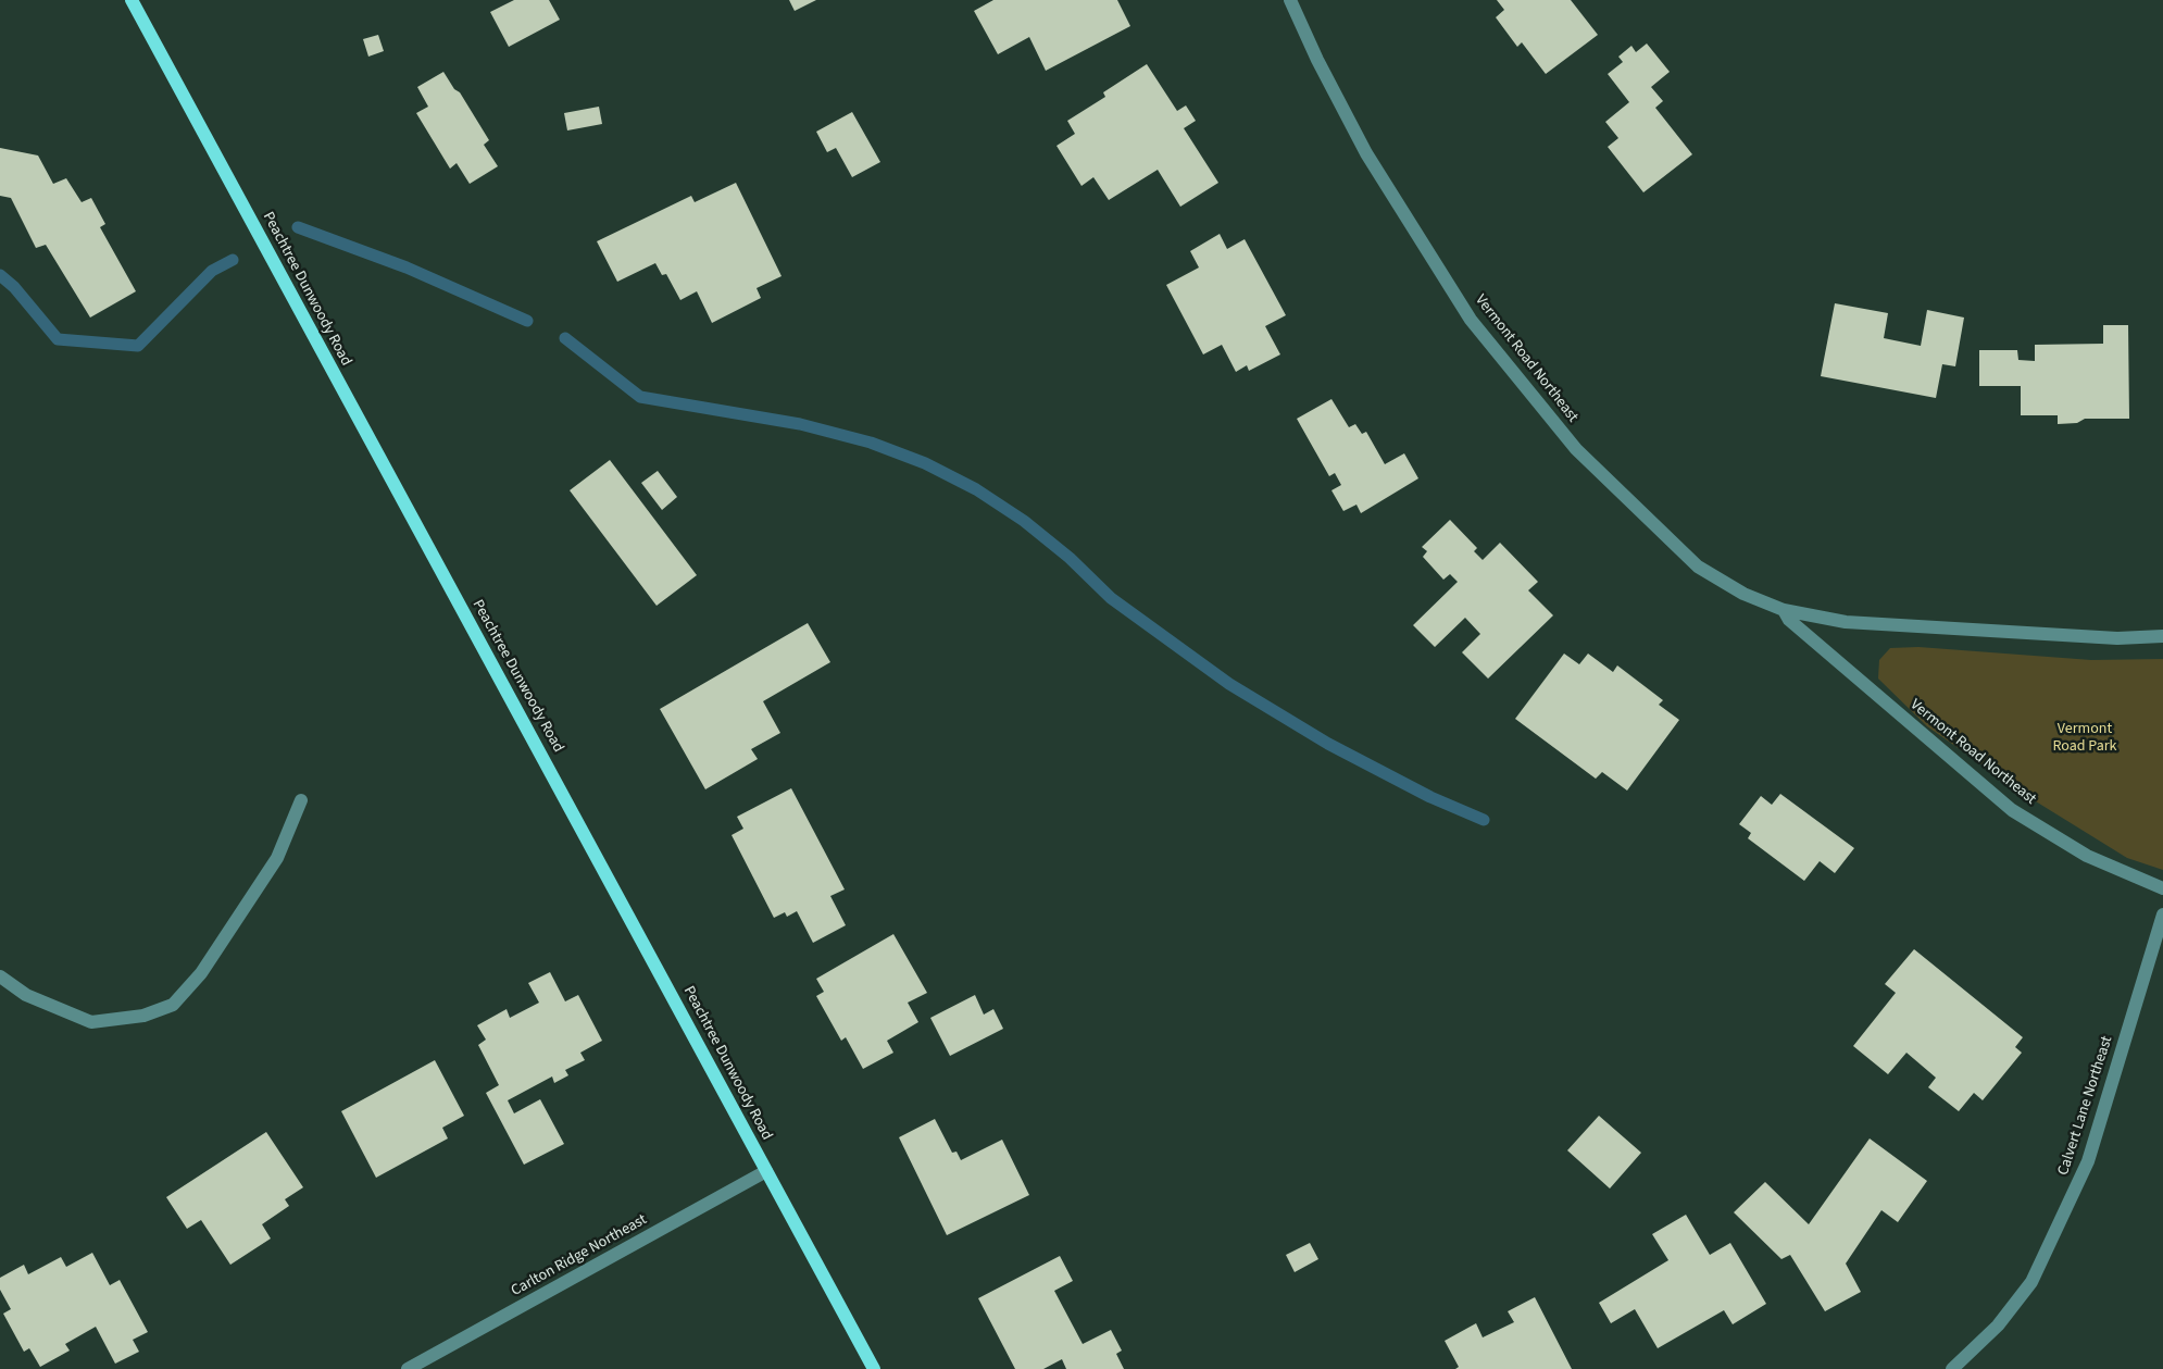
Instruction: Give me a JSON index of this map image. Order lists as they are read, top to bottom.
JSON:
{
  "streets": {
    "main road": ["Peachtree Dunwoody Road"],
    "street": ["Vermont Road Northeast", "Calvert Lane Northeast", "Carlton Ridge Northeast"]
  },
  "crossings": [
    ["Peachtree Dunwoody Road", "Carlton Ridge Northeast"]
  ],
  "parks": ["Vermont Road Park"]
}
